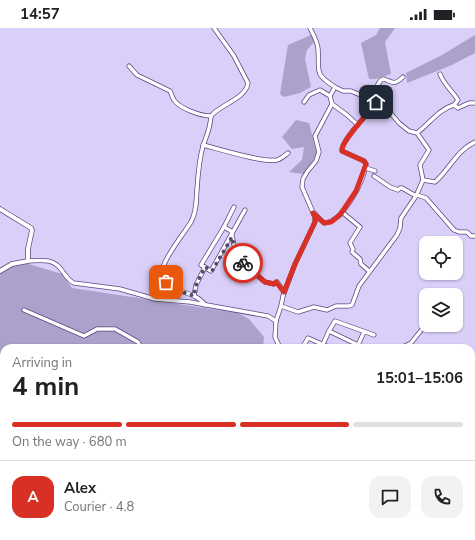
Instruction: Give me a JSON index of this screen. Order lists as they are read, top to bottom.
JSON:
{
  "page": {
    "status": "14:57",
    "heading": ["4 min", "Arriving in", "15:01–15:06"],
    "panel": ["Alex", "Courier · 4.8"],
    "bar": "On the way · 680 m",
    "round": "A"
  }
}
